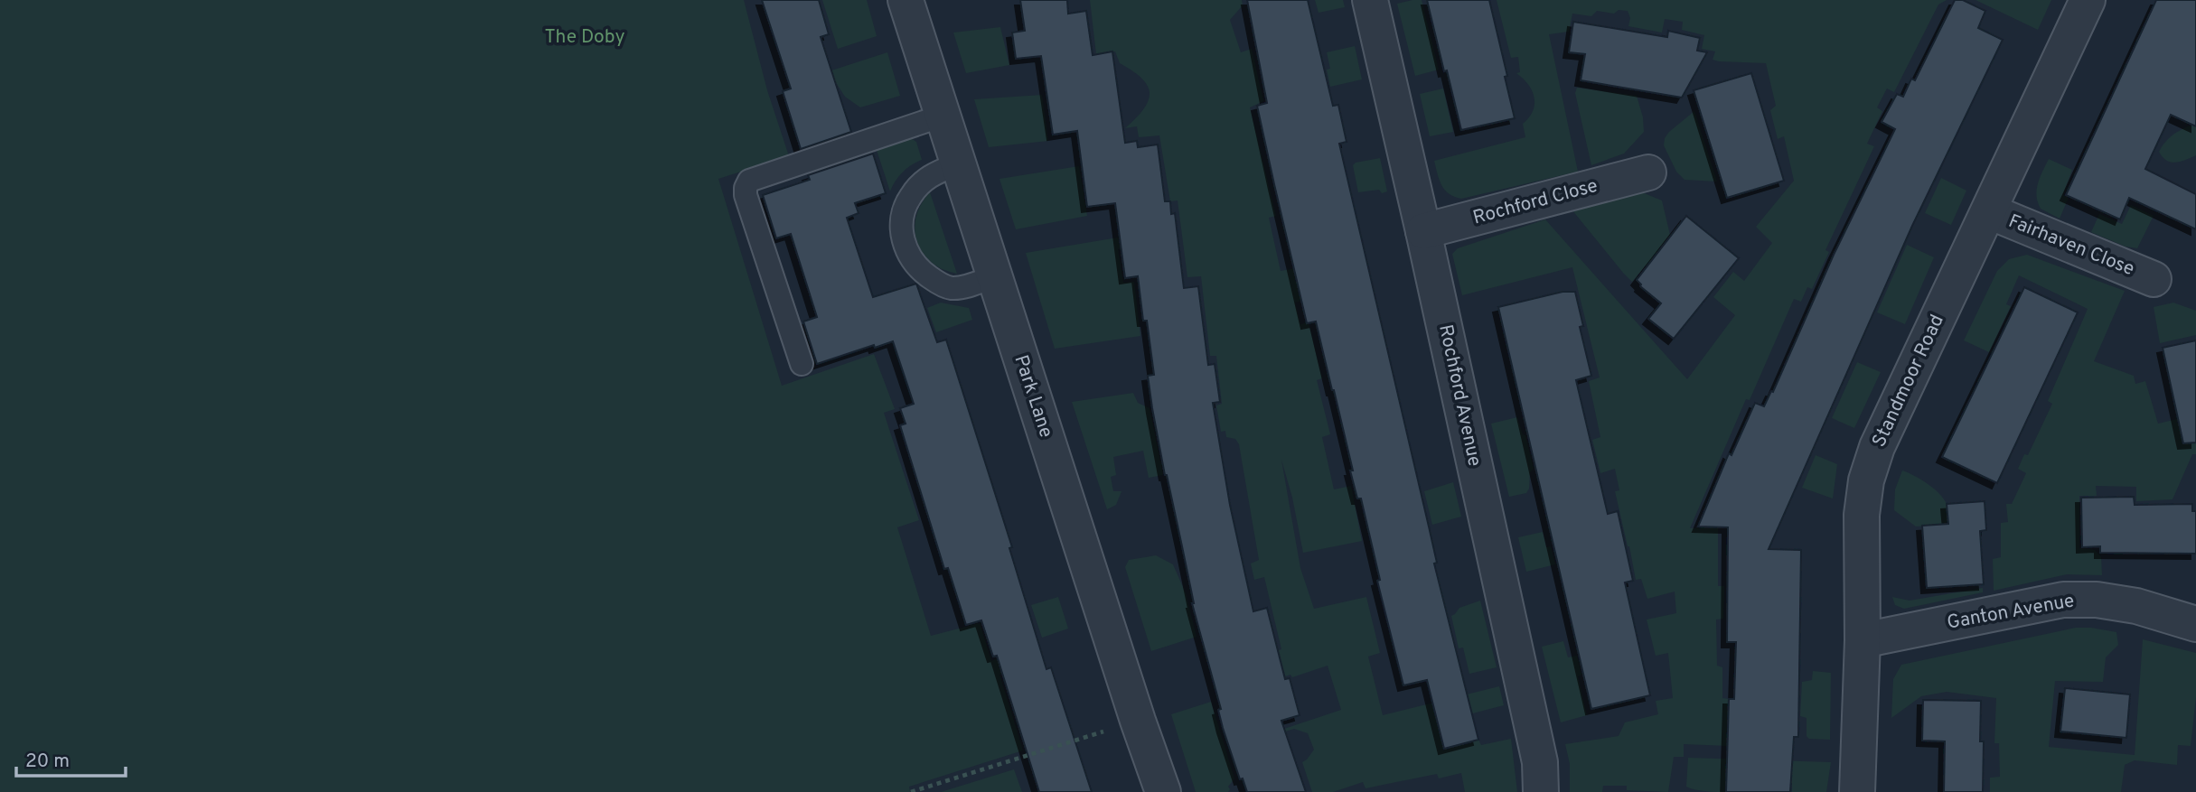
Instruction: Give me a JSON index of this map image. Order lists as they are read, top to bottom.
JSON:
{
  "streets": {
    "street": [
      "Rochford Close",
      "Fairhaven Close",
      "Standmoor Road",
      "Rochford Avenue",
      "Park Lane",
      "Ganton Avenue"
    ]
  },
  "crossings": [
    ["Rochford Close", "Rochford Avenue"],
    ["Fairhaven Close", "Standmoor Road"],
    ["Standmoor Road", "Ganton Avenue"]
  ],
  "parks": ["The Doby"],
  "scale_bar": "20 m"
}
